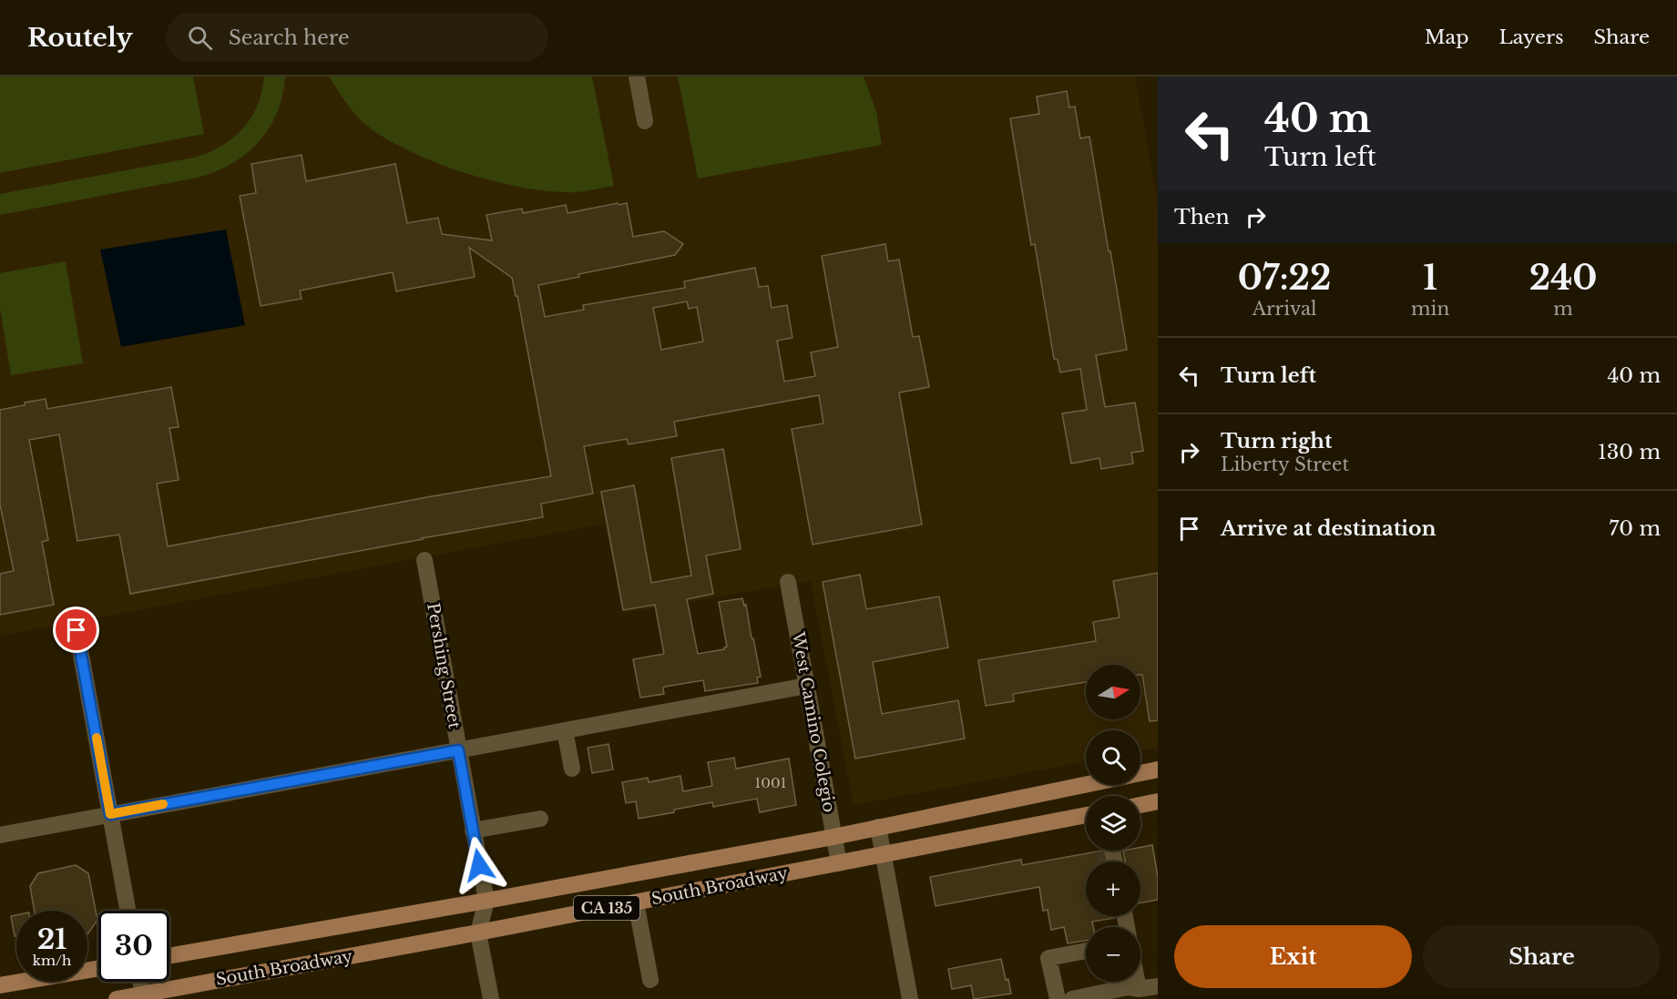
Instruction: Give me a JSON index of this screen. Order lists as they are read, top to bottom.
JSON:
{
  "streets": {
    "main road": ["South Broadway", "CA 135"],
    "street": ["Pershing Street", "West Camino Colegio"]
  },
  "crossings": [
    ["Pershing Street", "South Broadway"],
    ["West Camino Colegio", "South Broadway"]
  ],
  "house_numbers": ["1001"],
  "north": "right",
  "page": {
    "header": "Routely",
    "search": "Search here",
    "nav": ["Map", "Layers", "Share"],
    "turn": ["40 m", "Turn left"],
    "then": "Then",
    "eta": [
      "07:22",
      "Arrival",
      "1",
      "min",
      "240",
      "m"
    ],
    "list": [
      {
        "name": "Turn left",
        "value": "40 m"
      },
      {
        "name": "Turn right",
        "note": "Liberty Street",
        "value": "130 m"
      },
      {
        "name": "Arrive at destination",
        "value": "70 m"
      }
    ],
    "map_buttons": ["+", "−"],
    "speed": "21 km/h",
    "limit": "30",
    "buttons": ["Exit", "Share"]
  }
}
